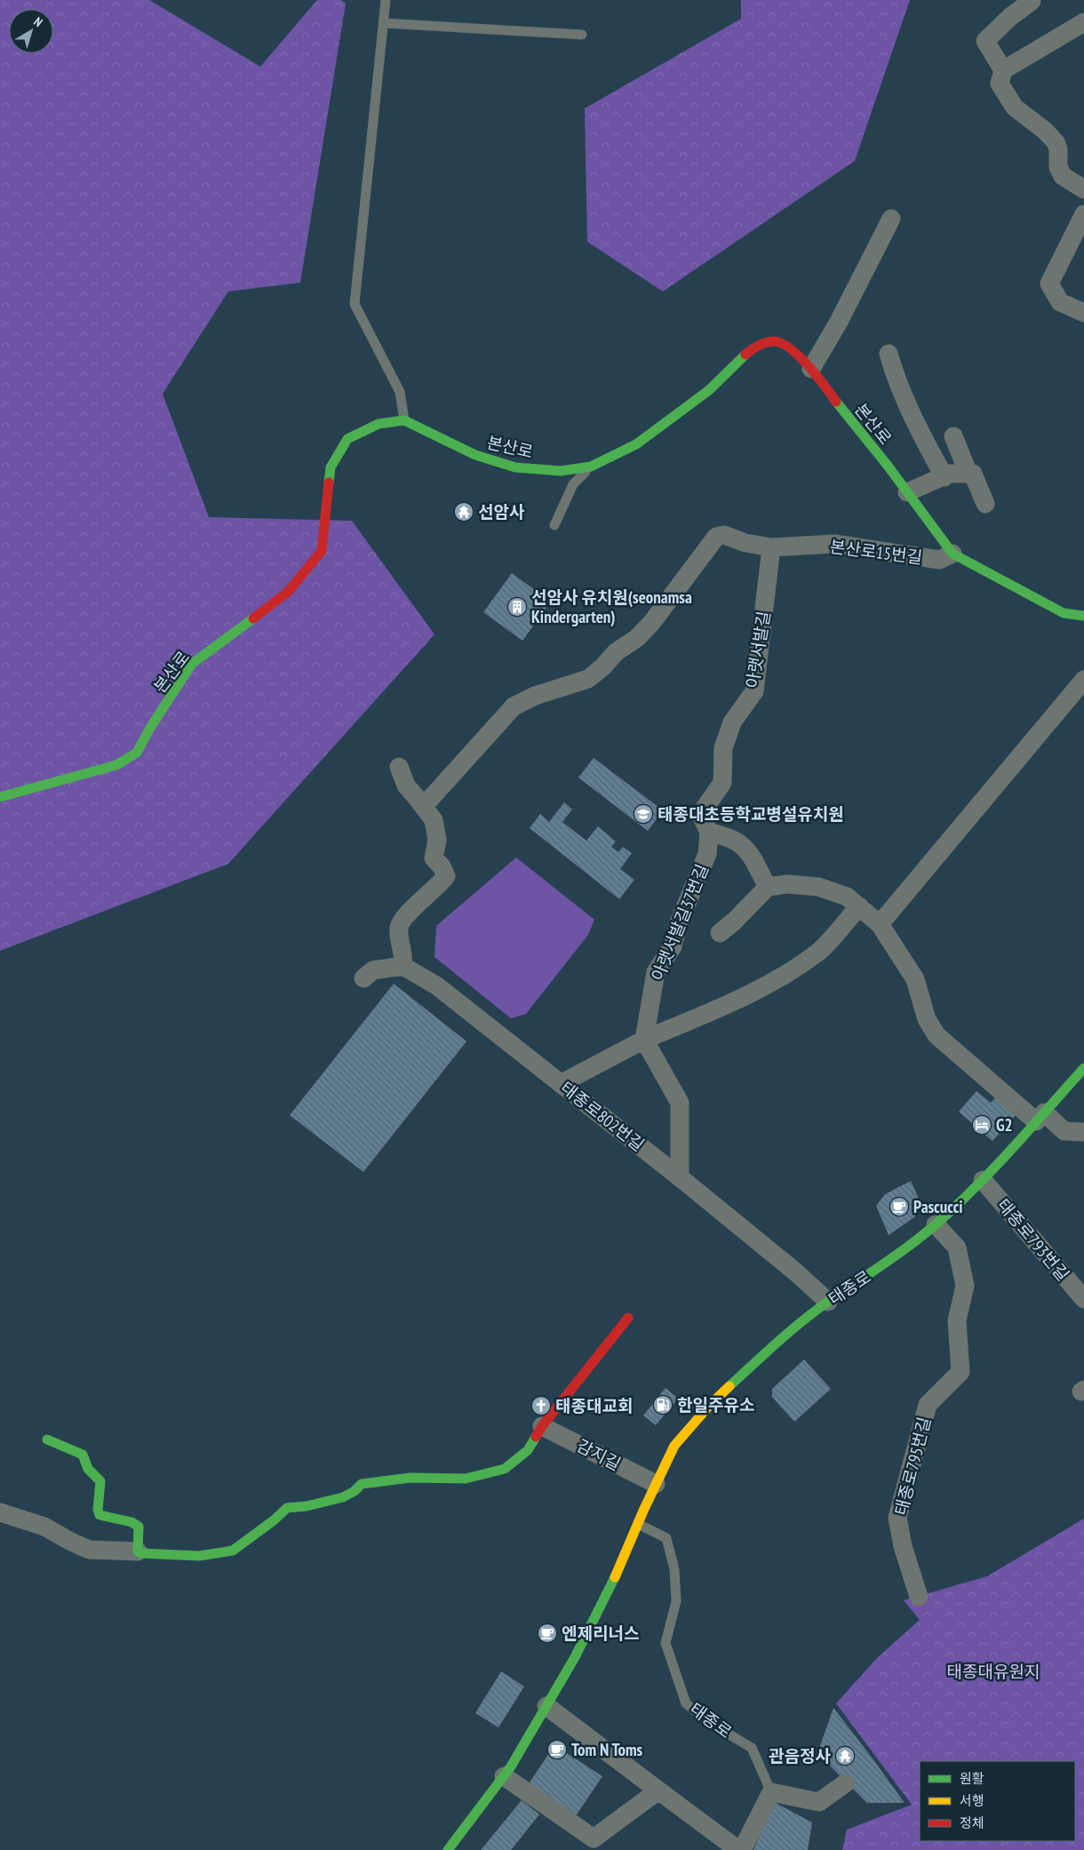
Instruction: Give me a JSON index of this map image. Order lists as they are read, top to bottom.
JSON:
{
  "streets": {
    "street": [
      "본산로",
      "본산로15번길",
      "아랫서발길",
      "아랫서발길37번길",
      "태종로802번길",
      "태종로793번길",
      "태종로",
      "감지길",
      "태종로795번길"
    ]
  },
  "crossings": [
    ["본산로", "본산로15번길"],
    ["본산로15번길", "아랫서발길"],
    ["아랫서발길", "아랫서발길37번길"],
    ["태종로802번길", "태종로"],
    ["태종로793번길", "태종로"],
    ["태종로", "감지길"],
    ["태종로", "태종로795번길"]
  ],
  "parks": ["태종대유원지"],
  "places": {
    "temple": ["선암사", "관음정사"],
    "building": ["선암사 유치원(seonamsa Kindergarten)"],
    "school or university": ["태종대초등학교병설유치원"],
    "hotel": ["G2"],
    "cafe": ["Pascucci", "엔제리너스", "Tom N Toms"],
    "fuel station": ["한일주유소"],
    "church": ["태종대교회"]
  },
  "legend": ["원활", "서행", "정체"],
  "north": "top right"
}
